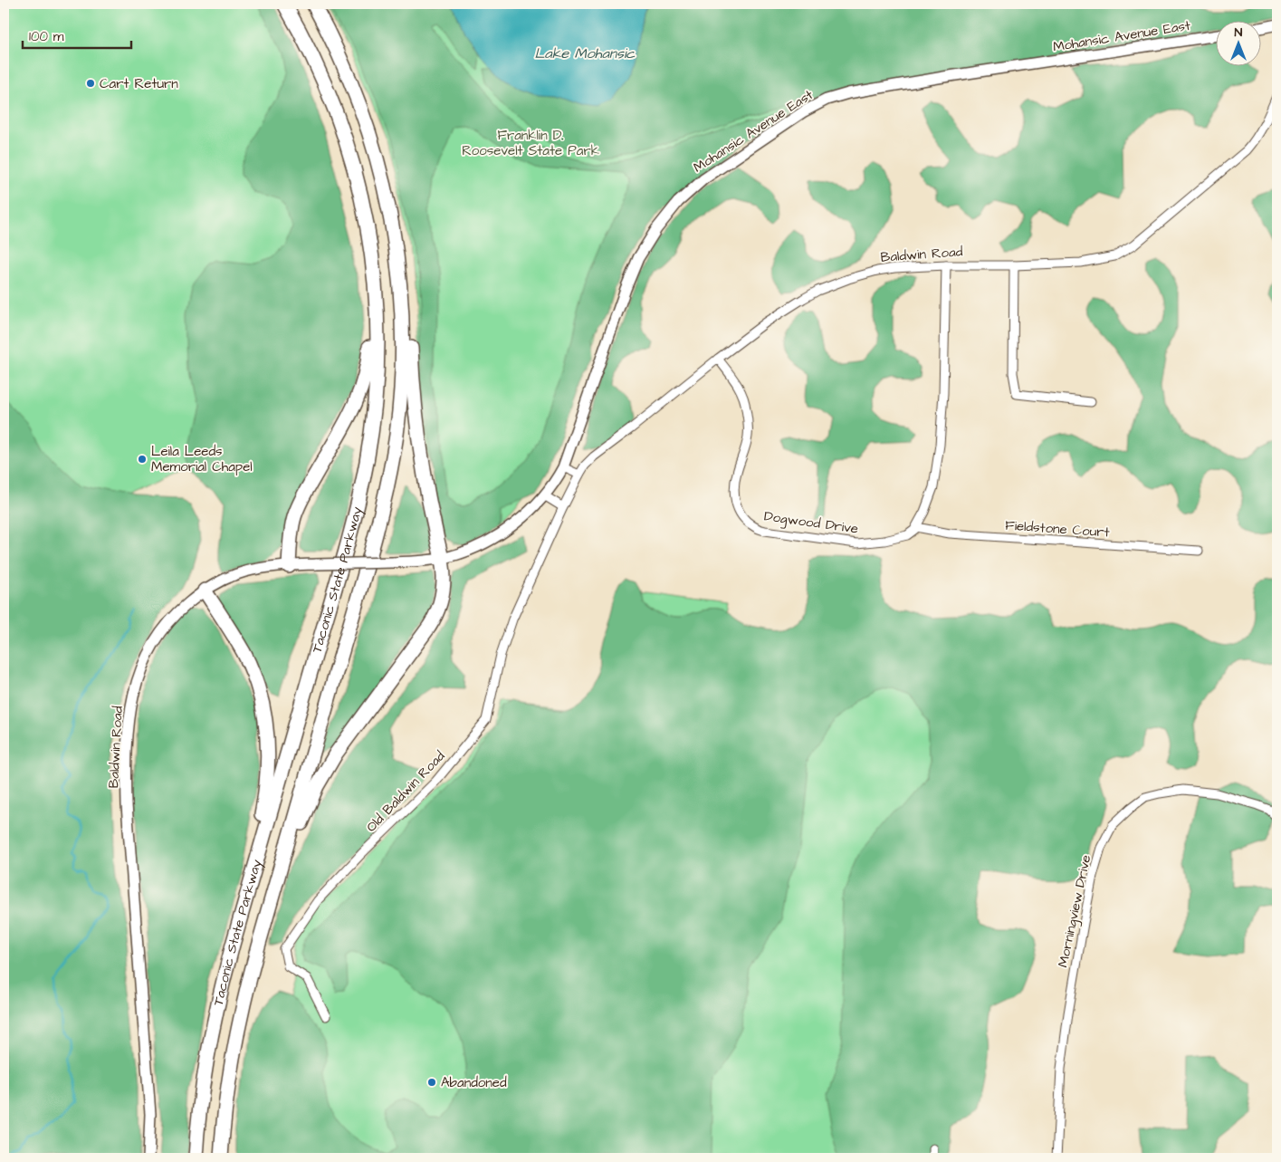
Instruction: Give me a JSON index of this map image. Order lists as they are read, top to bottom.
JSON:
{
  "streets": {
    "highway": ["Taconic State Parkway"],
    "street": [
      "Mohansic Avenue East",
      "Baldwin Road",
      "Dogwood Drive",
      "Fieldstone Court",
      "Old Baldwin Road",
      "Morningview Drive"
    ]
  },
  "crossings": [
    ["Mohansic Avenue East", "Baldwin Road"],
    ["Baldwin Road", "Dogwood Drive"],
    ["Baldwin Road", "Old Baldwin Road"],
    ["Dogwood Drive", "Fieldstone Court"]
  ],
  "water": ["Lake Mohansic"],
  "parks": ["Franklin D. Roosevelt State Park"],
  "places": ["Cart Return", "Leila Leeds Memorial Chapel", "Abandoned"],
  "scale_bar": "100 m",
  "north": "top"
}
